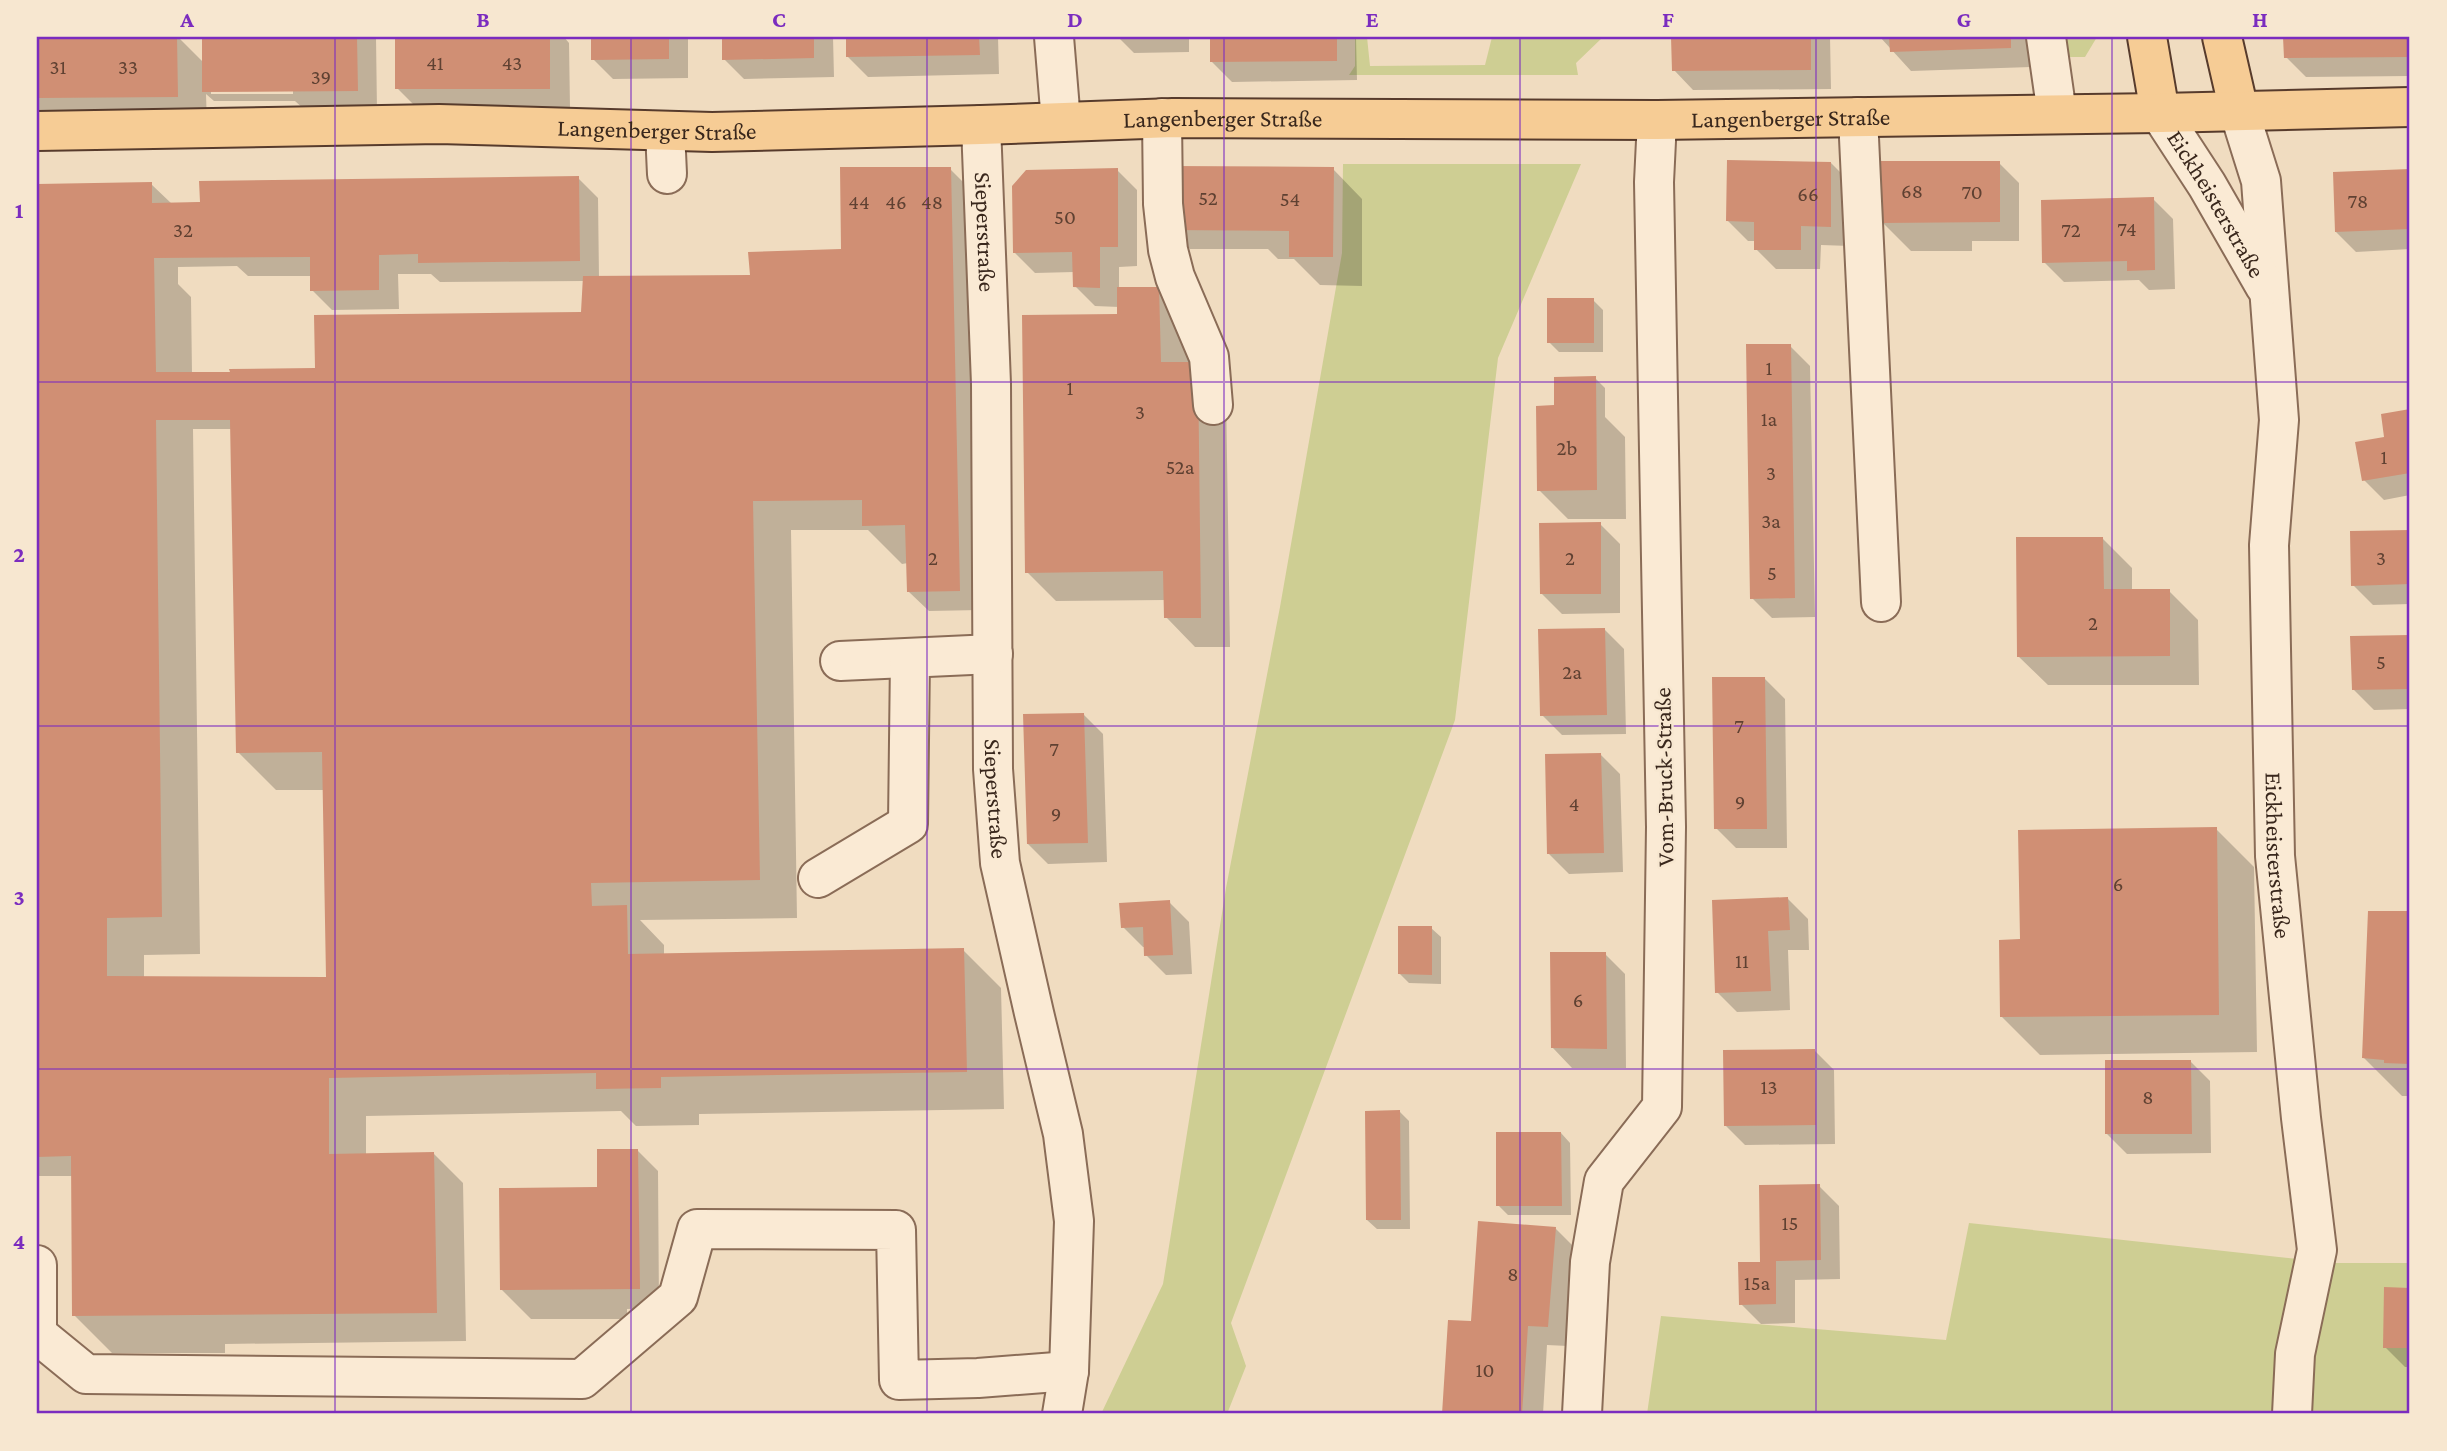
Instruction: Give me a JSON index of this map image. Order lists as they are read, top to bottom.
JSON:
{
  "streets": {
    "main road": ["Langenberger Straße"],
    "street": ["Eickheisterstraße", "Sieperstraße", "Vom-Bruck-Straße"]
  },
  "crossings": [
    ["Langenberger Straße", "Eickheisterstraße"],
    ["Langenberger Straße", "Sieperstraße"],
    ["Langenberger Straße", "Vom-Bruck-Straße"]
  ],
  "house_numbers": [
    "41",
    "43",
    "31",
    "33",
    "39",
    "68",
    "70",
    "66",
    "52",
    "54",
    "78",
    "44",
    "46",
    "48",
    "50",
    "74",
    "32",
    "72",
    "1",
    "1",
    "3",
    "1a",
    "2b",
    "1",
    "52a",
    "3",
    "3a",
    "2",
    "2",
    "3",
    "5",
    "2",
    "5",
    "2a",
    "7",
    "7",
    "9",
    "4",
    "9",
    "6",
    "11",
    "6",
    "13",
    "8",
    "15",
    "8",
    "15a",
    "10"
  ],
  "grid": {
    "columns": [
      "A",
      "B",
      "C",
      "D",
      "E",
      "F",
      "G",
      "H"
    ],
    "rows": [
      "1",
      "2",
      "3",
      "4"
    ]
  }
}
